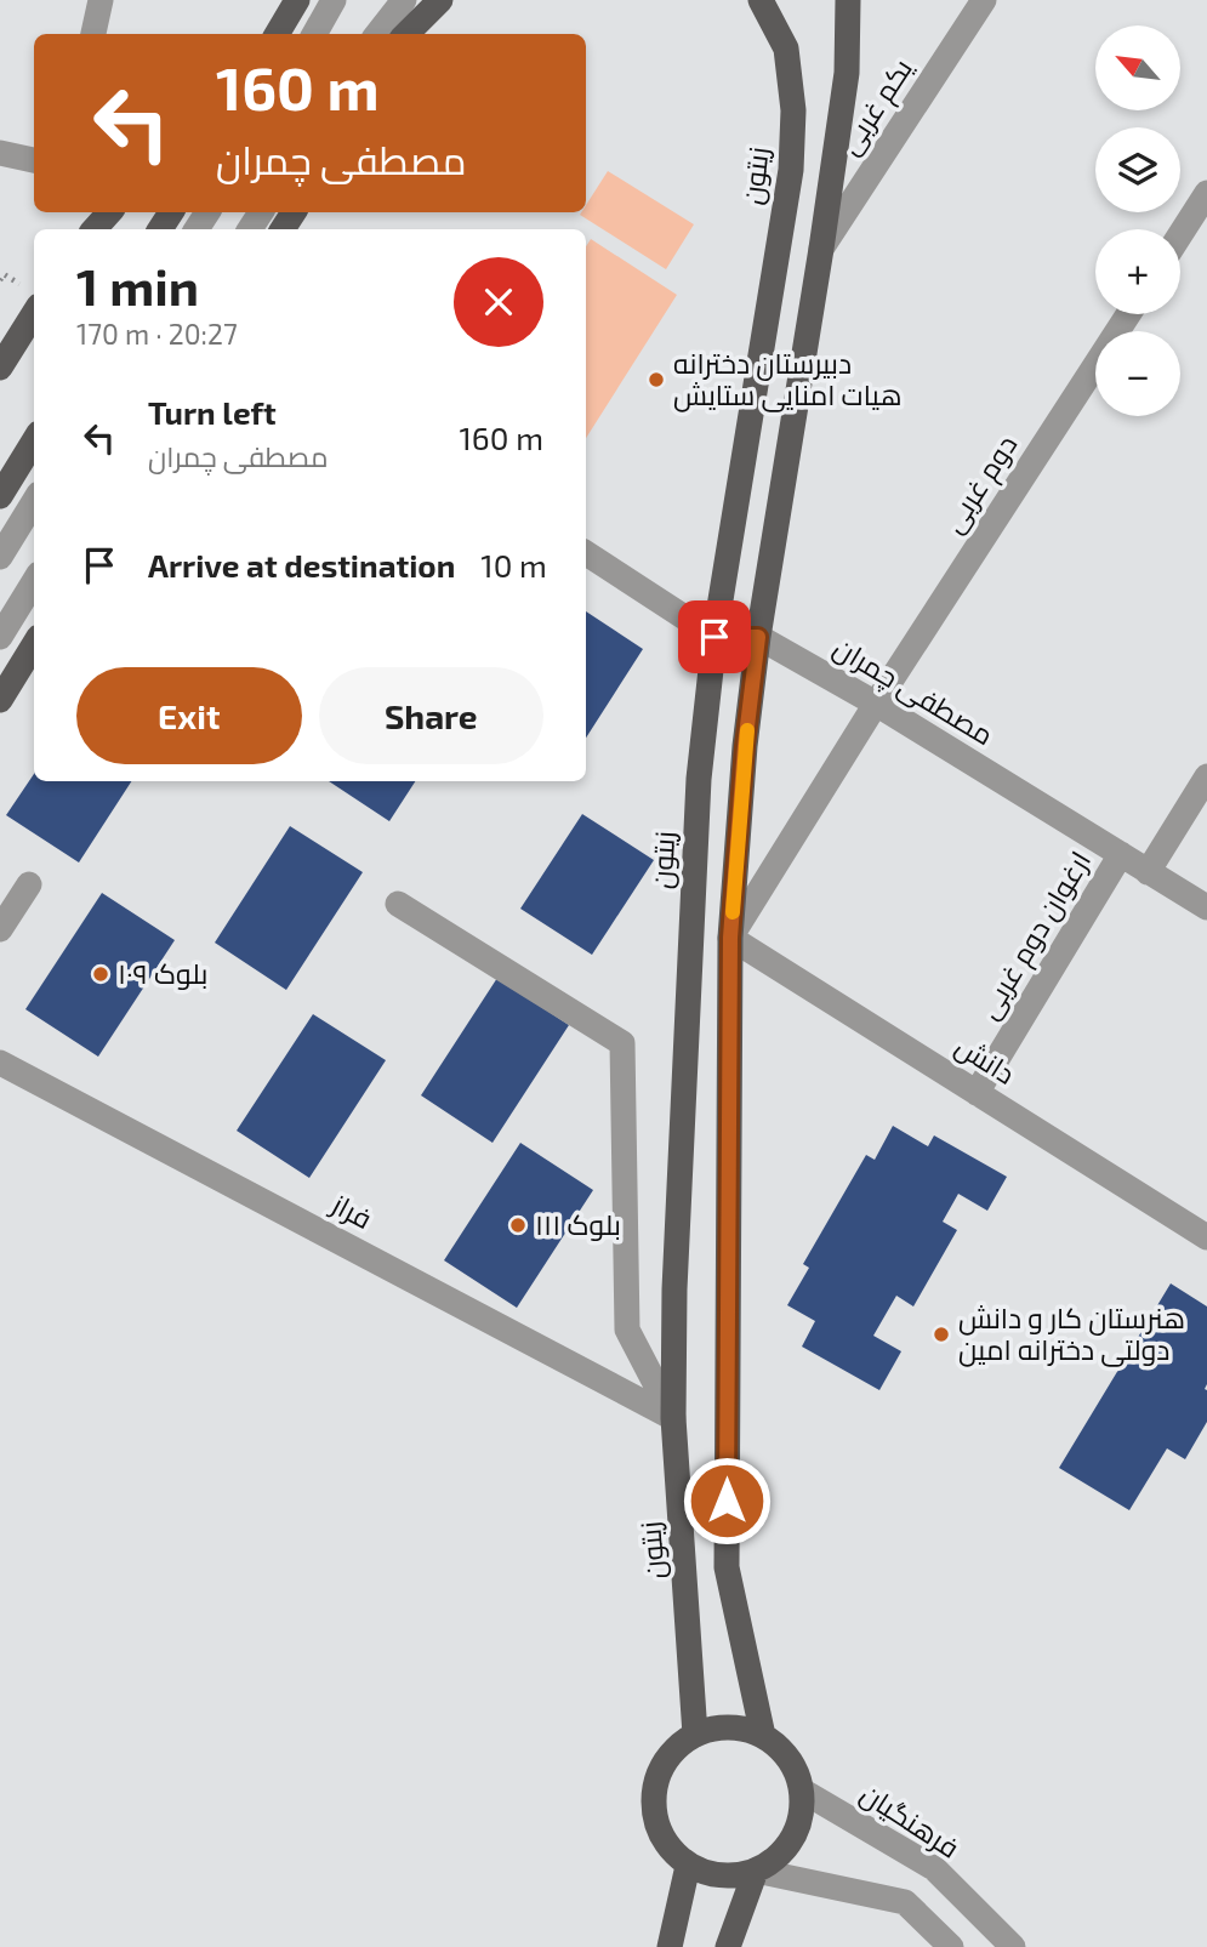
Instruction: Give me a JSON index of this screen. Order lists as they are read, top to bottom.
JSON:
{
  "streets": {
    "main road": ["زیتون"],
    "street": [
      "یکم غربی",
      "دوم غربی",
      "مصطفی چمران",
      "ارغوان دوم غربی",
      "دانش",
      "فراز",
      "فرهنگیان"
    ]
  },
  "crossings": [
    ["زیتون", "مصطفی چمران"],
    ["زیتون", "فراز"],
    ["زیتون", "فرهنگیان"],
    ["دوم غربی", "مصطفی چمران"],
    ["دوم غربی", "دانش"],
    ["مصطفی چمران", "ارغوان دوم غربی"],
    ["ارغوان دوم غربی", "دانش"]
  ],
  "places": [
    "دبیرستان دخترانه هیات امنایی ستایش",
    "بلوک ۱۰۹",
    "بلوک ۱۱۱",
    "هنرستان کار و دانش دولتی دخترانه امین"
  ],
  "north": "top left",
  "page": {
    "map_buttons": ["+", "−"],
    "turn": ["160 m", "مصطفی چمران"],
    "heading": ["1 min", "170 m · 20:27"],
    "list": [
      {
        "name": "Turn left",
        "note": "مصطفی چمران",
        "value": "160 m"
      },
      {
        "name": "Arrive at destination",
        "value": "10 m"
      }
    ],
    "buttons": ["Exit", "Share"]
  }
}
